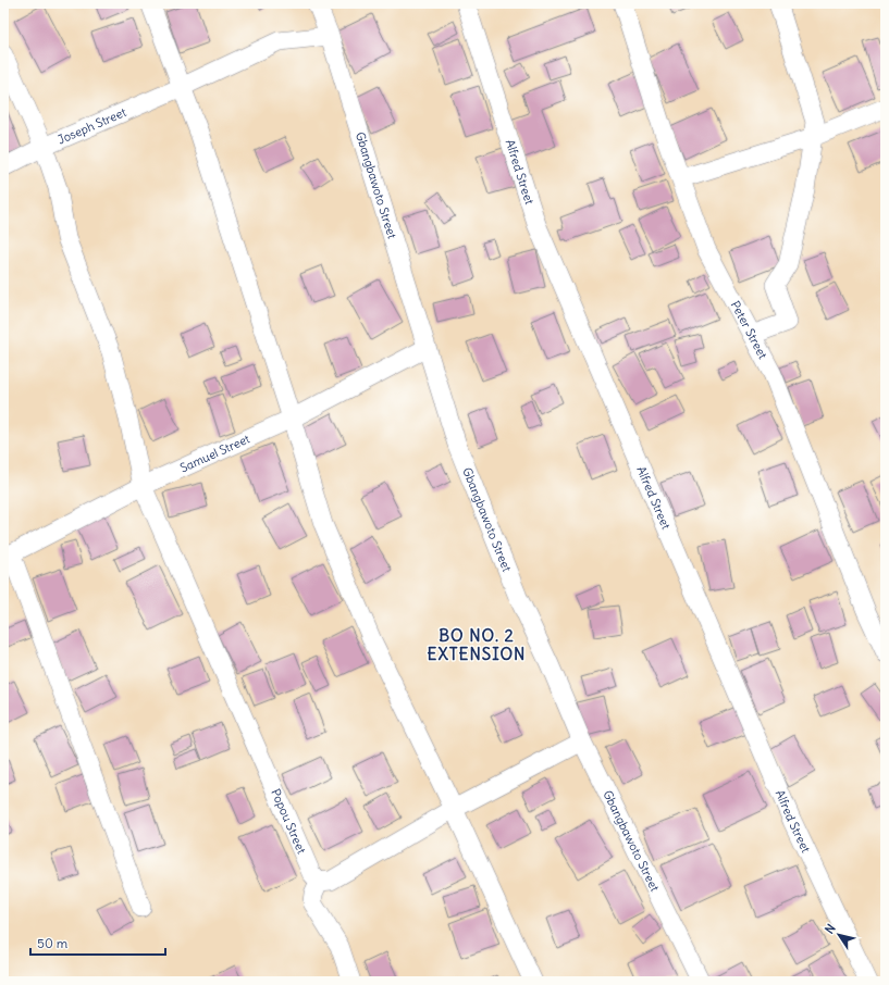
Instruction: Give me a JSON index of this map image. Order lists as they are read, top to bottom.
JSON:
{
  "streets": {
    "street": [
      "Joseph Street",
      "Alfred Street",
      "Gbangbawoto Street",
      "Peter Street",
      "Samuel Street",
      "Popou Street"
    ]
  },
  "crossings": [
    ["Joseph Street", "Gbangbawoto Street"],
    ["Joseph Street", "Popou Street"],
    ["Gbangbawoto Street", "Samuel Street"],
    ["Samuel Street", "Popou Street"]
  ],
  "districts": ["BO NO. 2 EXTENSION"],
  "scale_bar": "50 m",
  "north": "top left"
}
